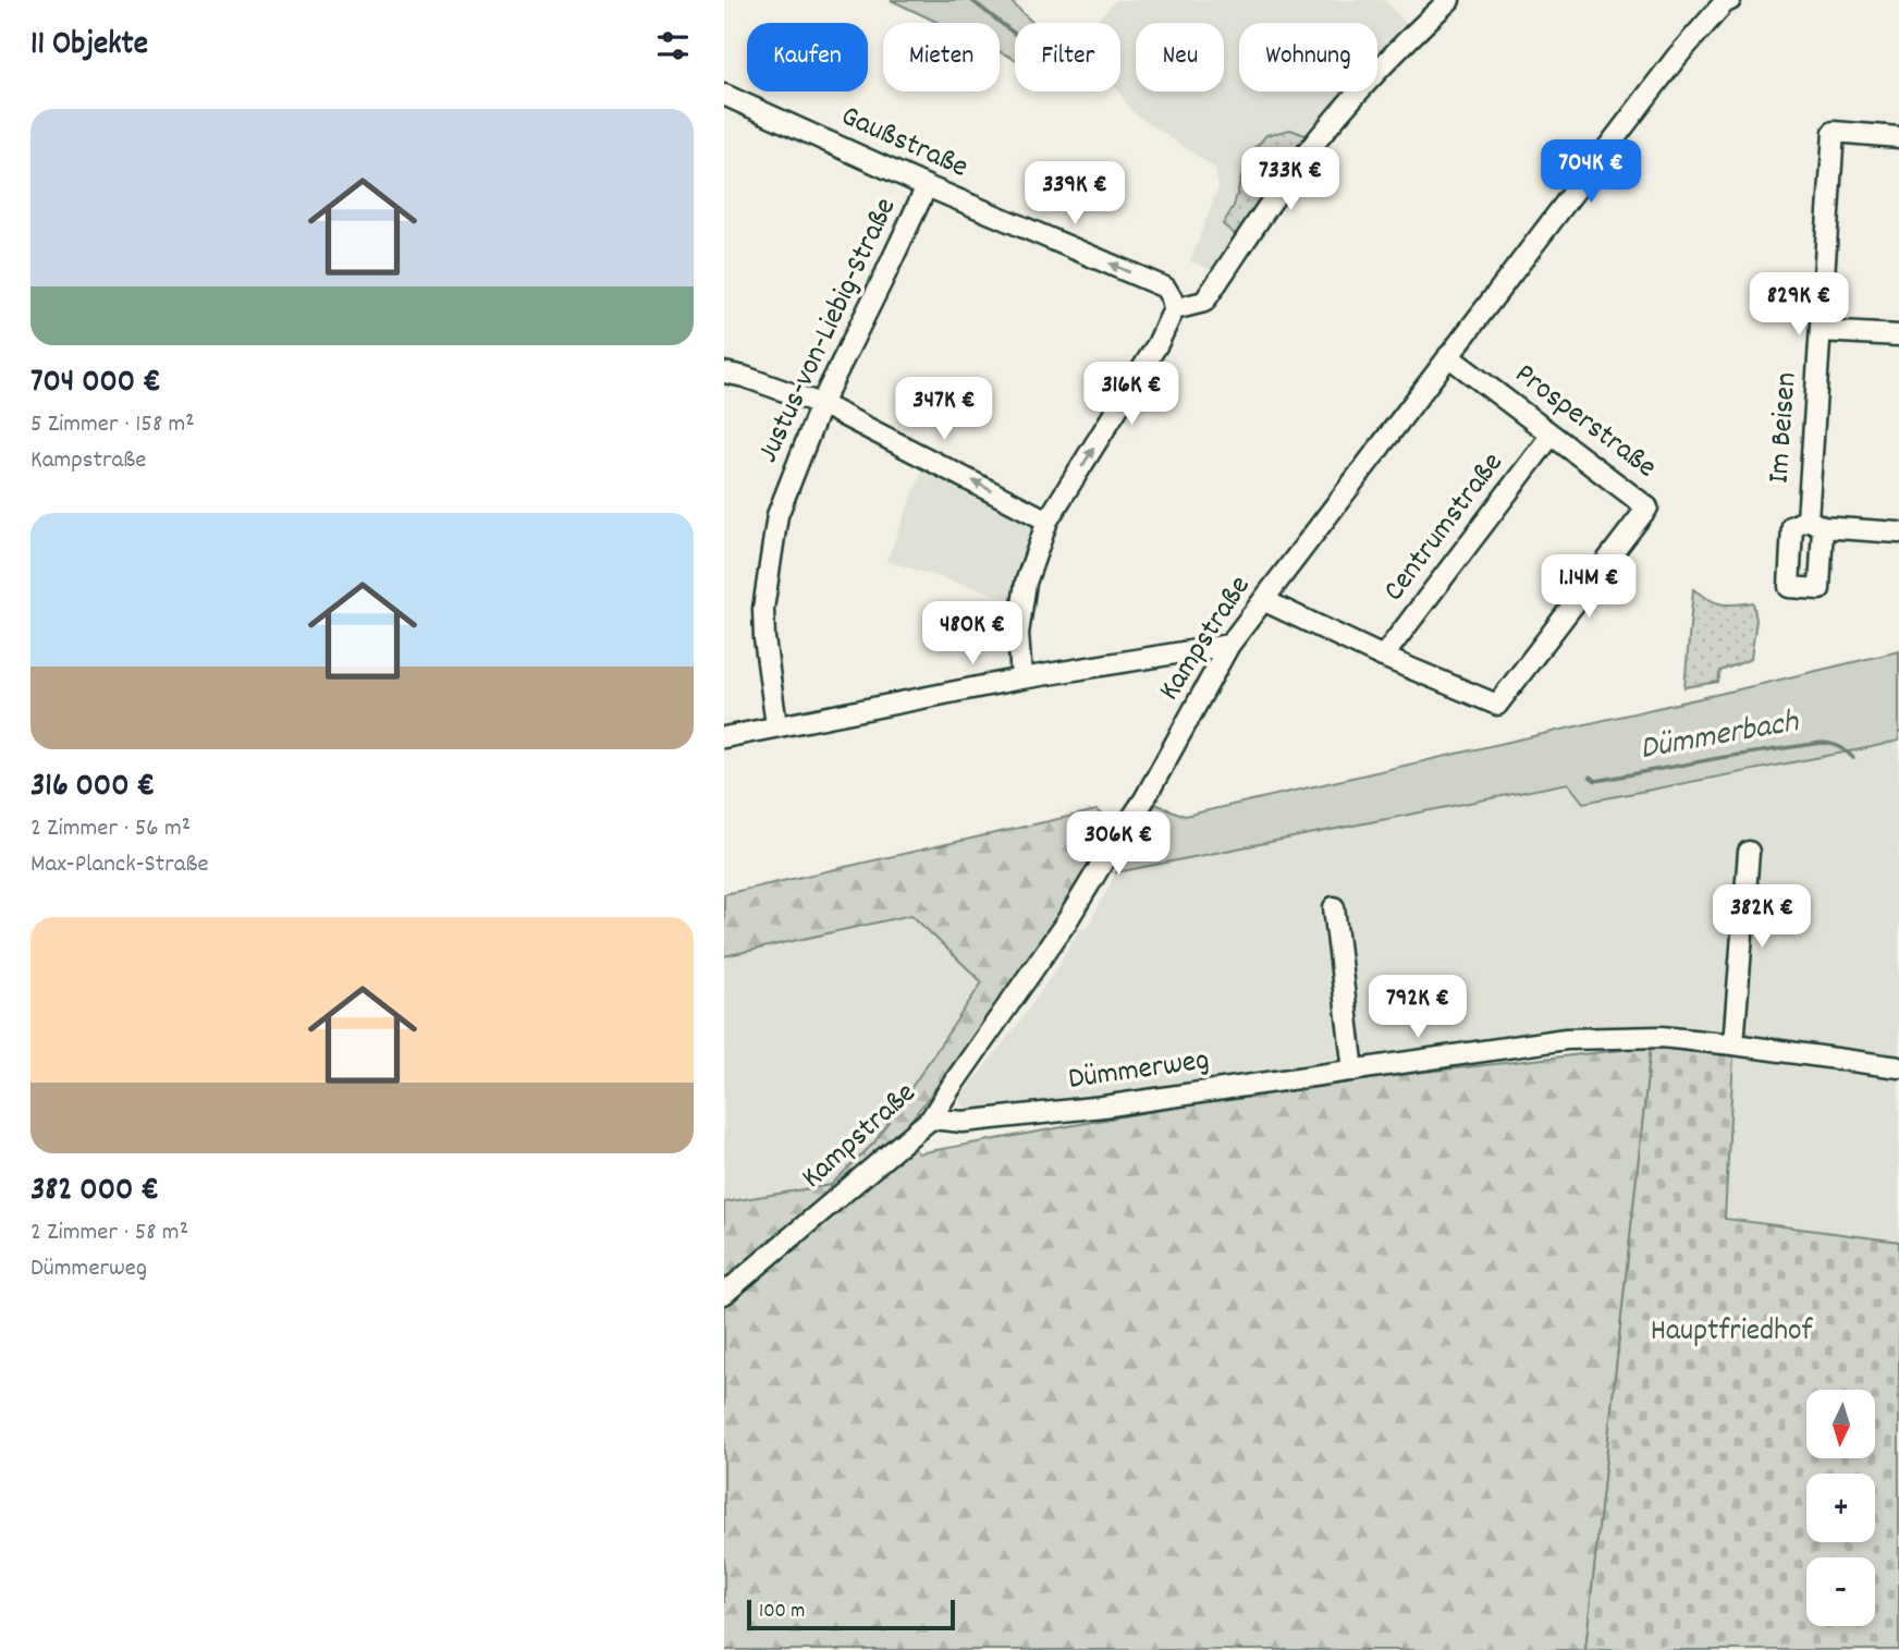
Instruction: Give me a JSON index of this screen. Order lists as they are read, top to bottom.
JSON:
{
  "streets": {
    "street": [
      "Gaußstraße",
      "Justus-von-Liebig-Straße",
      "Prosperstraße",
      "Im Beisen",
      "Centrumstraße",
      "Kampstraße",
      "Dümmerweg"
    ]
  },
  "crossings": [
    ["Gaußstraße", "Justus-von-Liebig-Straße"],
    ["Prosperstraße", "Centrumstraße"],
    ["Prosperstraße", "Kampstraße"],
    ["Kampstraße", "Dümmerweg"]
  ],
  "one_way": ["Gaußstraße"],
  "water": ["Dümmerbach"],
  "parks": ["Hauptfriedhof"],
  "scale_bar": "100 m",
  "north": "bottom",
  "page": {
    "heading": "11 Objekte",
    "chip": [
      "Kaufen",
      "Mieten",
      "Filter",
      "Neu",
      "Wohnung"
    ],
    "list": [
      {
        "name": "704 000 €",
        "note": "5 Zimmer · 158 m² · Kampstraße"
      },
      {
        "name": "316 000 €",
        "note": "2 Zimmer · 56 m² · Max-Planck-Straße"
      },
      {
        "name": "382 000 €",
        "note": "2 Zimmer · 58 m² · Dümmerweg"
      }
    ],
    "price": [
      "704K €",
      "733K €",
      "339K €",
      "829K €",
      "316K €",
      "347K €",
      "1.14M €",
      "480K €",
      "306K €",
      "382K €",
      "792K €"
    ],
    "map_buttons": ["+", "−"],
    "scale": "100 m"
  }
}
